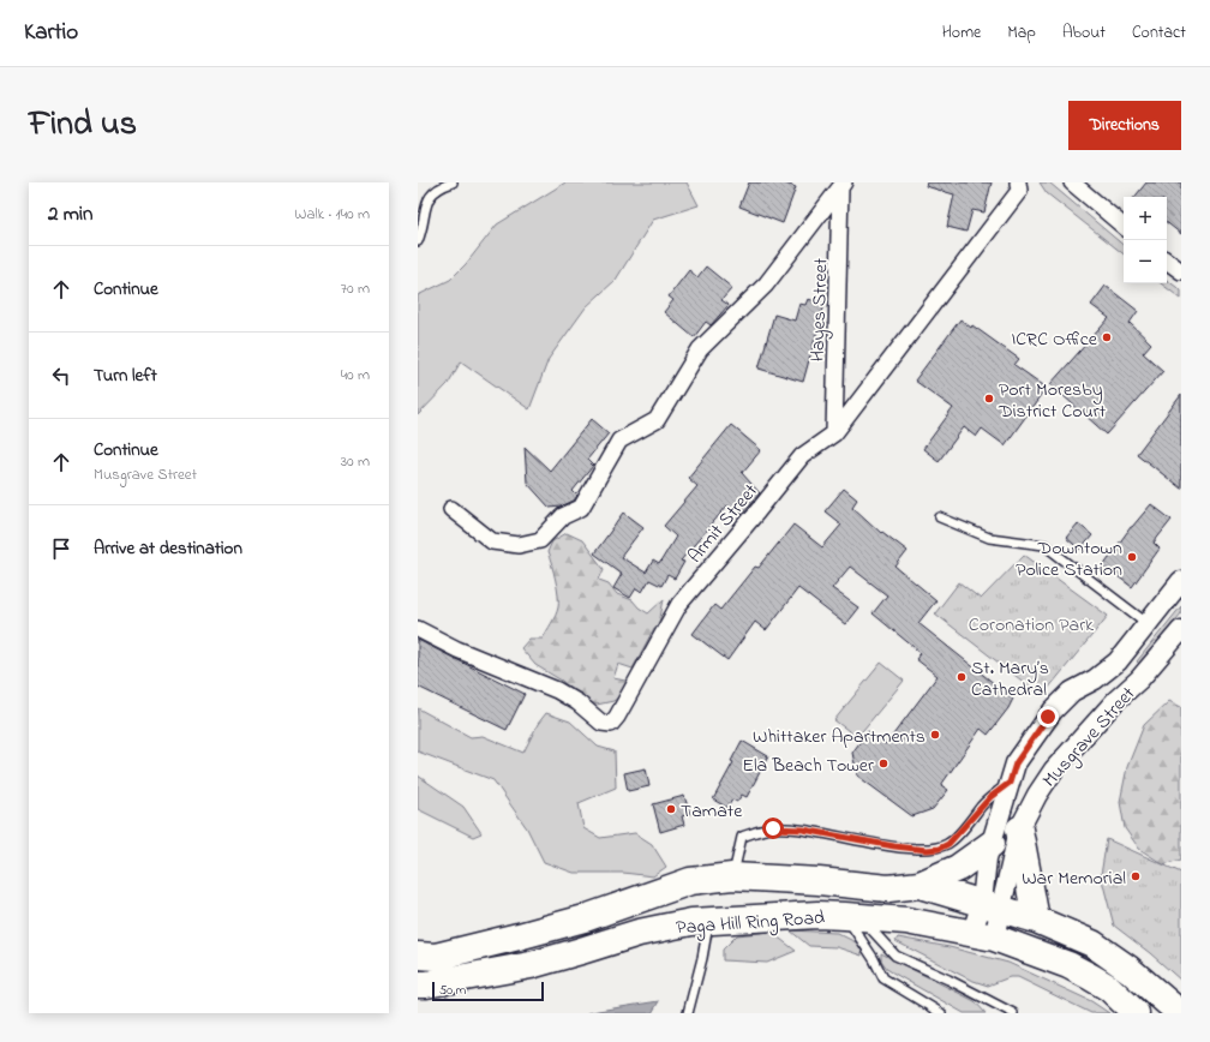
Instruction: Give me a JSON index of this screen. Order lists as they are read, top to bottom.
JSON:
{
  "streets": {
    "highway": ["Paga Hill Ring Road"],
    "street": ["Hayes Street", "Armit Street", "Musgrave Street"]
  },
  "crossings": [
    ["Hayes Street", "Armit Street"],
    ["Musgrave Street", "Paga Hill Ring Road"]
  ],
  "parks": ["Coronation Park"],
  "places": [
    "ICRC Office",
    "Port Moresby District Court",
    "Downtown Police Station",
    "St. Mary’s Cathedral",
    "Whittaker Apartments",
    "Ela Beach Tower",
    "Tamate",
    "War Memorial"
  ],
  "scale_bar": "50 m",
  "page": {
    "header": "Kartio",
    "nav": [
      "Home",
      "Map",
      "About",
      "Contact"
    ],
    "title": "Find us",
    "buttons": "Directions",
    "heading": ["2 min", "Walk · 140 m"],
    "map_buttons": ["+", "−"],
    "list": [
      ["Continue", "70 m"],
      ["Turn left", "40 m"],
      ["Continue", "Musgrave Street", "30 m"],
      "Arrive at destination"
    ],
    "scale": "50 m"
  }
}
